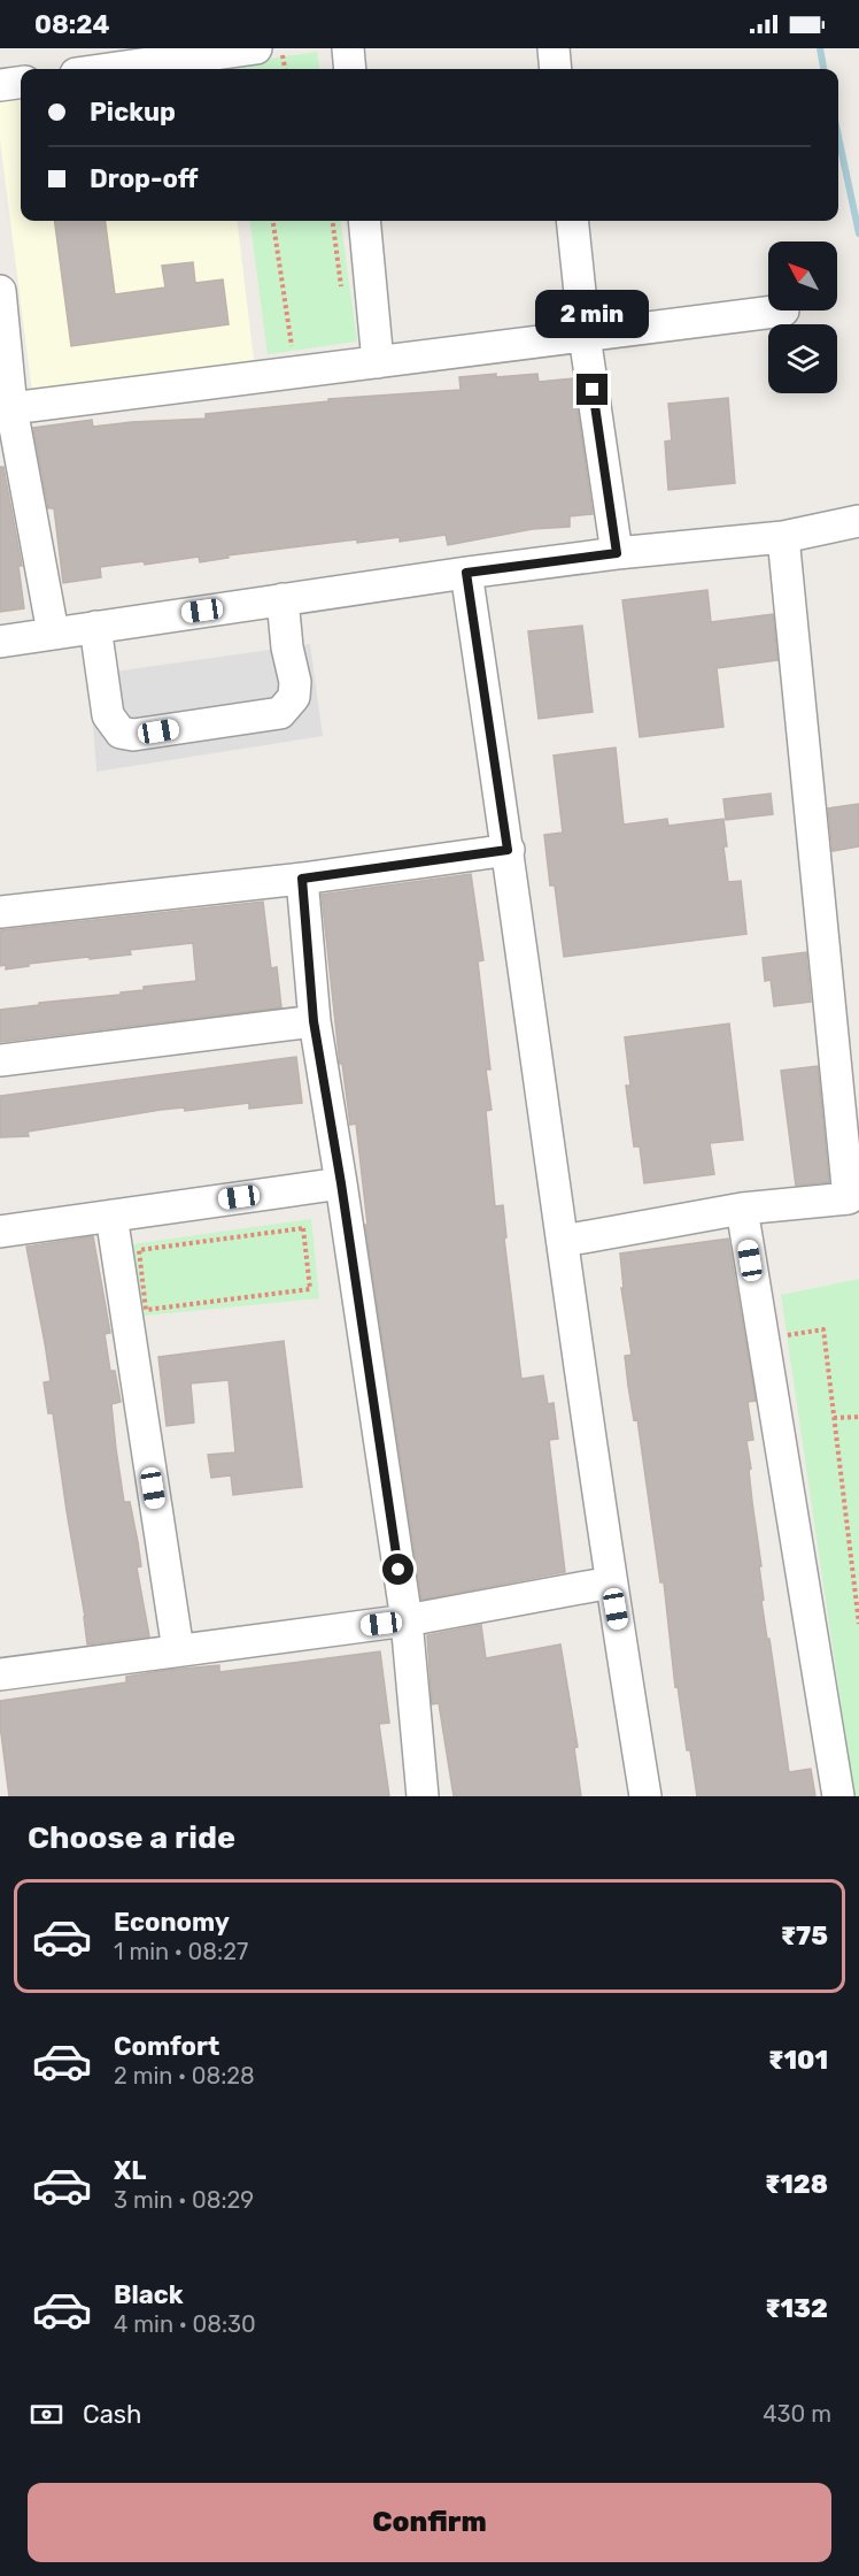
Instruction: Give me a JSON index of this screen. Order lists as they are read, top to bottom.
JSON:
{
  "north": "top left",
  "page": {
    "status": "08:24",
    "banner": ["Pickup", "Drop-off"],
    "bubble": "2 min",
    "heading": "Choose a ride",
    "list": [
      {
        "name": "Economy",
        "note": "1 min · 08:27",
        "value": "₹75"
      },
      {
        "name": "Comfort",
        "note": "2 min · 08:28",
        "value": "₹101"
      },
      {
        "name": "XL",
        "note": "3 min · 08:29",
        "value": "₹128"
      },
      {
        "name": "Black",
        "note": "4 min · 08:30",
        "value": "₹132"
      }
    ],
    "pay": ["Cash", "430 m"],
    "buttons": "Confirm"
  }
}
